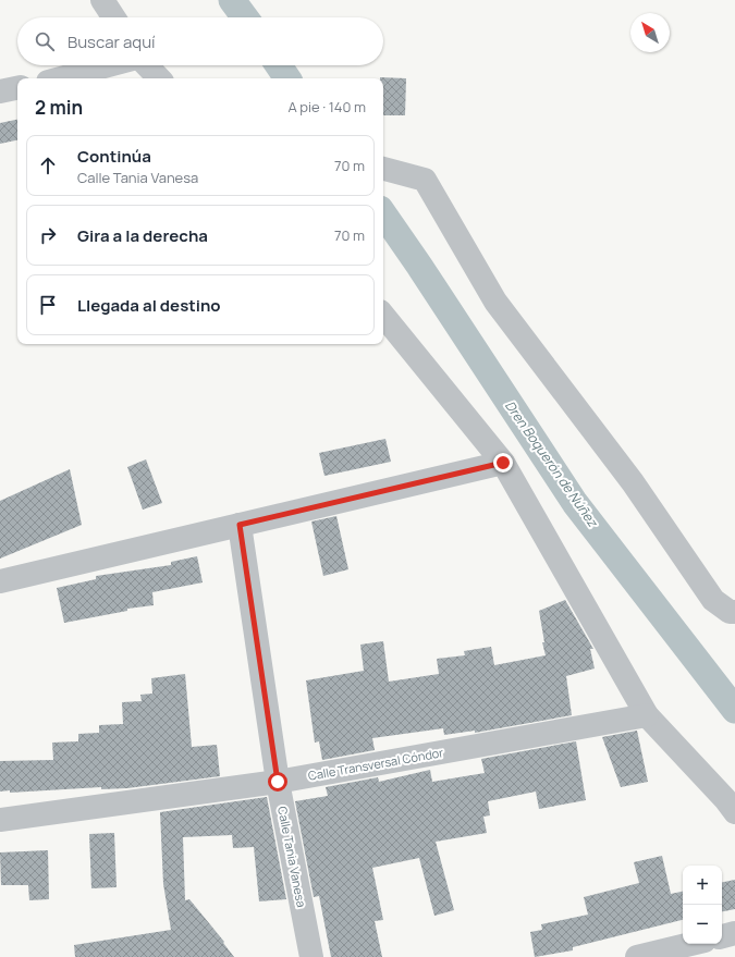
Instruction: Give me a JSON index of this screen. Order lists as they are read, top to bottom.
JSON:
{
  "streets": {
    "street": ["Calle Transversal Cóndor", "Calle Tania Vanesa"]
  },
  "crossings": [
    ["Calle Transversal Cóndor", "Calle Tania Vanesa"]
  ],
  "water": ["Dren Boquerón de Núñez"],
  "north": "top left",
  "page": {
    "search": "Buscar aquí",
    "heading": ["2 min", "A pie · 140 m"],
    "list": [
      ["Continúa", "Calle Tania Vanesa", "70 m"],
      ["Gira a la derecha", "70 m"],
      "Llegada al destino"
    ],
    "map_buttons": ["+", "−"]
  }
}
